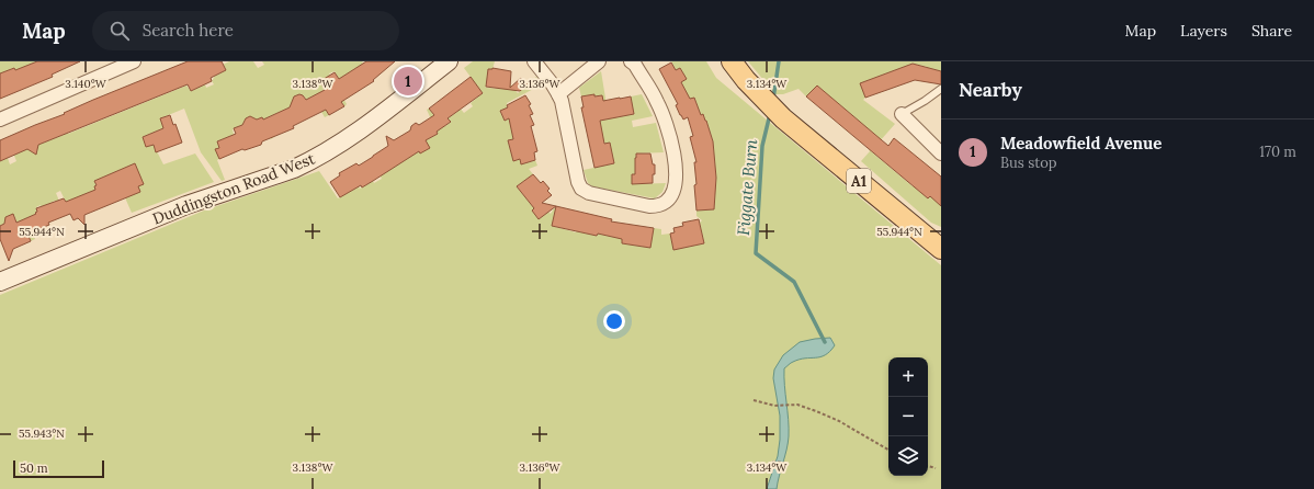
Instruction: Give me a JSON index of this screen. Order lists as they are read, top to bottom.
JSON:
{
  "streets": {
    "main road": ["A1"],
    "street": ["Duddingston Road West"]
  },
  "water": ["Figgate Burn"],
  "scale_bar": "50 m",
  "page": {
    "header": "Map",
    "search": "Search here",
    "nav": ["Map", "Layers", "Share"],
    "heading": "Nearby",
    "pins": "1",
    "list": [
      {
        "mark": "1",
        "name": "Meadowfield Avenue",
        "note": "Bus stop",
        "value": "170 m"
      }
    ],
    "map_buttons": ["+", "−"],
    "scale": "50 m"
  },
  "coordinates": [
    "3.140°W",
    "3.138°W",
    "3.136°W",
    "3.134°W",
    "55.944°N",
    "55.943°N"
  ]
}
